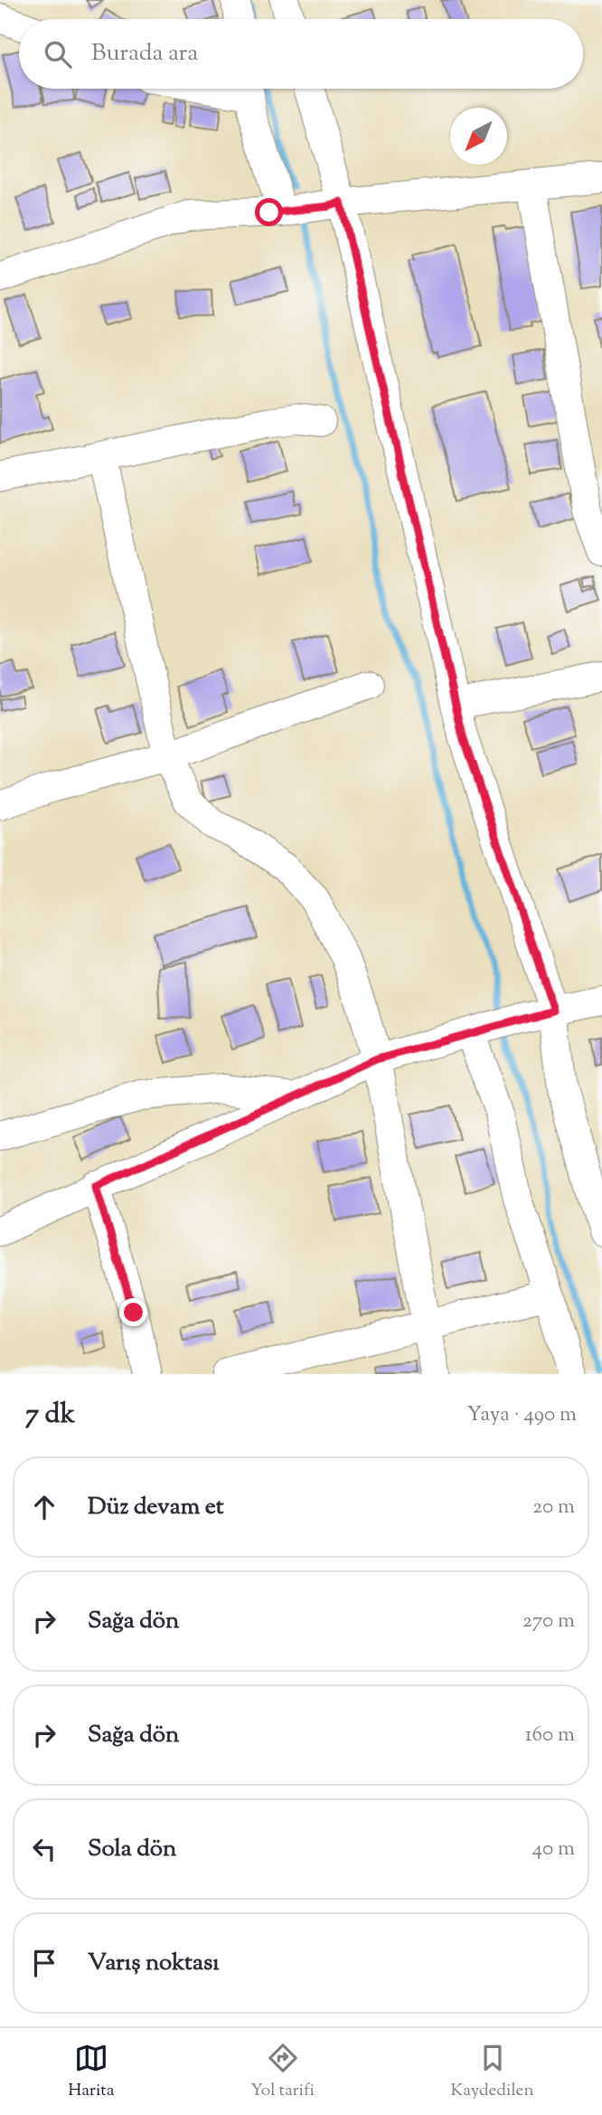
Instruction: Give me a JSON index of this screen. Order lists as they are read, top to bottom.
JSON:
{
  "north": "bottom left",
  "page": {
    "search": "Burada ara",
    "heading": ["7 dk", "Yaya · 490 m"],
    "list": [
      ["Düz devam et", "20 m"],
      ["Sağa dön", "270 m"],
      ["Sağa dön", "160 m"],
      ["Sola dön", "40 m"],
      "Varış noktası"
    ],
    "nav": ["Harita", "Yol tarifi", "Kaydedilen"]
  }
}
